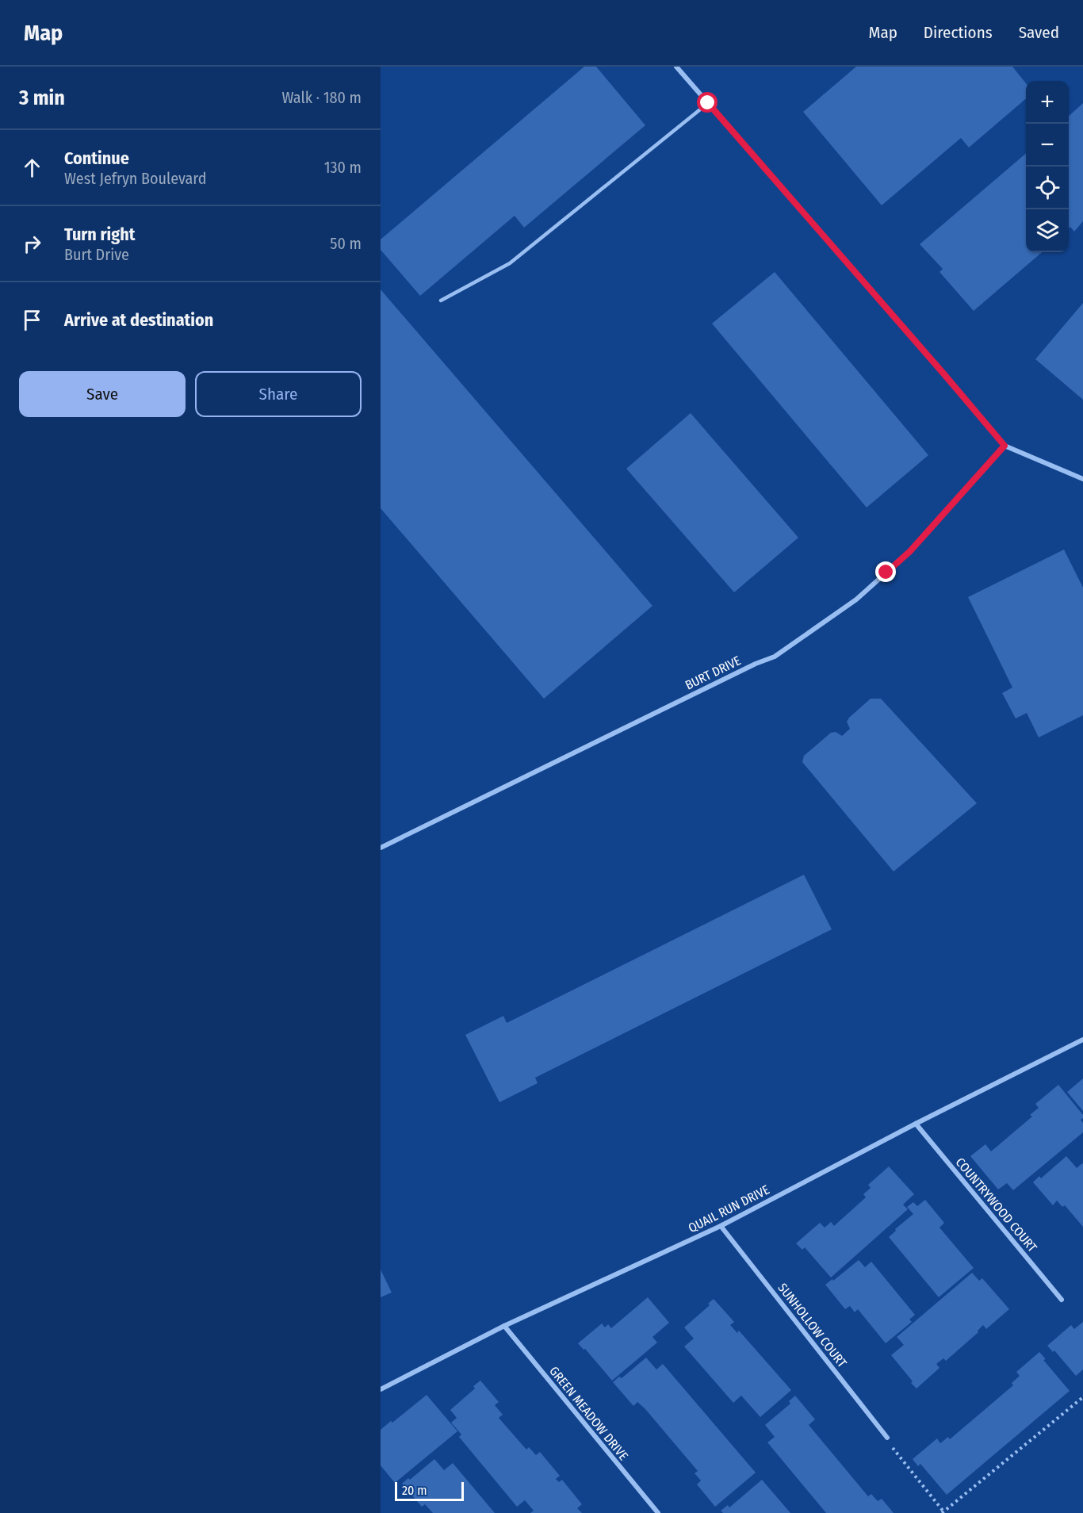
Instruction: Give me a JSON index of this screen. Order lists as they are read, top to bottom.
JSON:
{
  "streets": {
    "street": [
      "BURT DRIVE",
      "COUNTRYWOOD COURT",
      "QUAIL RUN DRIVE",
      "SUNHOLLOW COURT",
      "GREEN MEADOW DRIVE"
    ]
  },
  "crossings": [
    ["COUNTRYWOOD COURT", "QUAIL RUN DRIVE"],
    ["QUAIL RUN DRIVE", "SUNHOLLOW COURT"],
    ["QUAIL RUN DRIVE", "GREEN MEADOW DRIVE"]
  ],
  "scale_bar": "20 m",
  "page": {
    "header": "Map",
    "nav": ["Map", "Directions", "Saved"],
    "heading": ["3 min", "Walk · 180 m"],
    "map_buttons": ["+", "−"],
    "list": [
      ["Continue", "West Jefryn Boulevard", "130 m"],
      ["Turn right", "Burt Drive", "50 m"],
      "Arrive at destination"
    ],
    "buttons": ["Save", "Share"],
    "scale": "20 m"
  }
}
